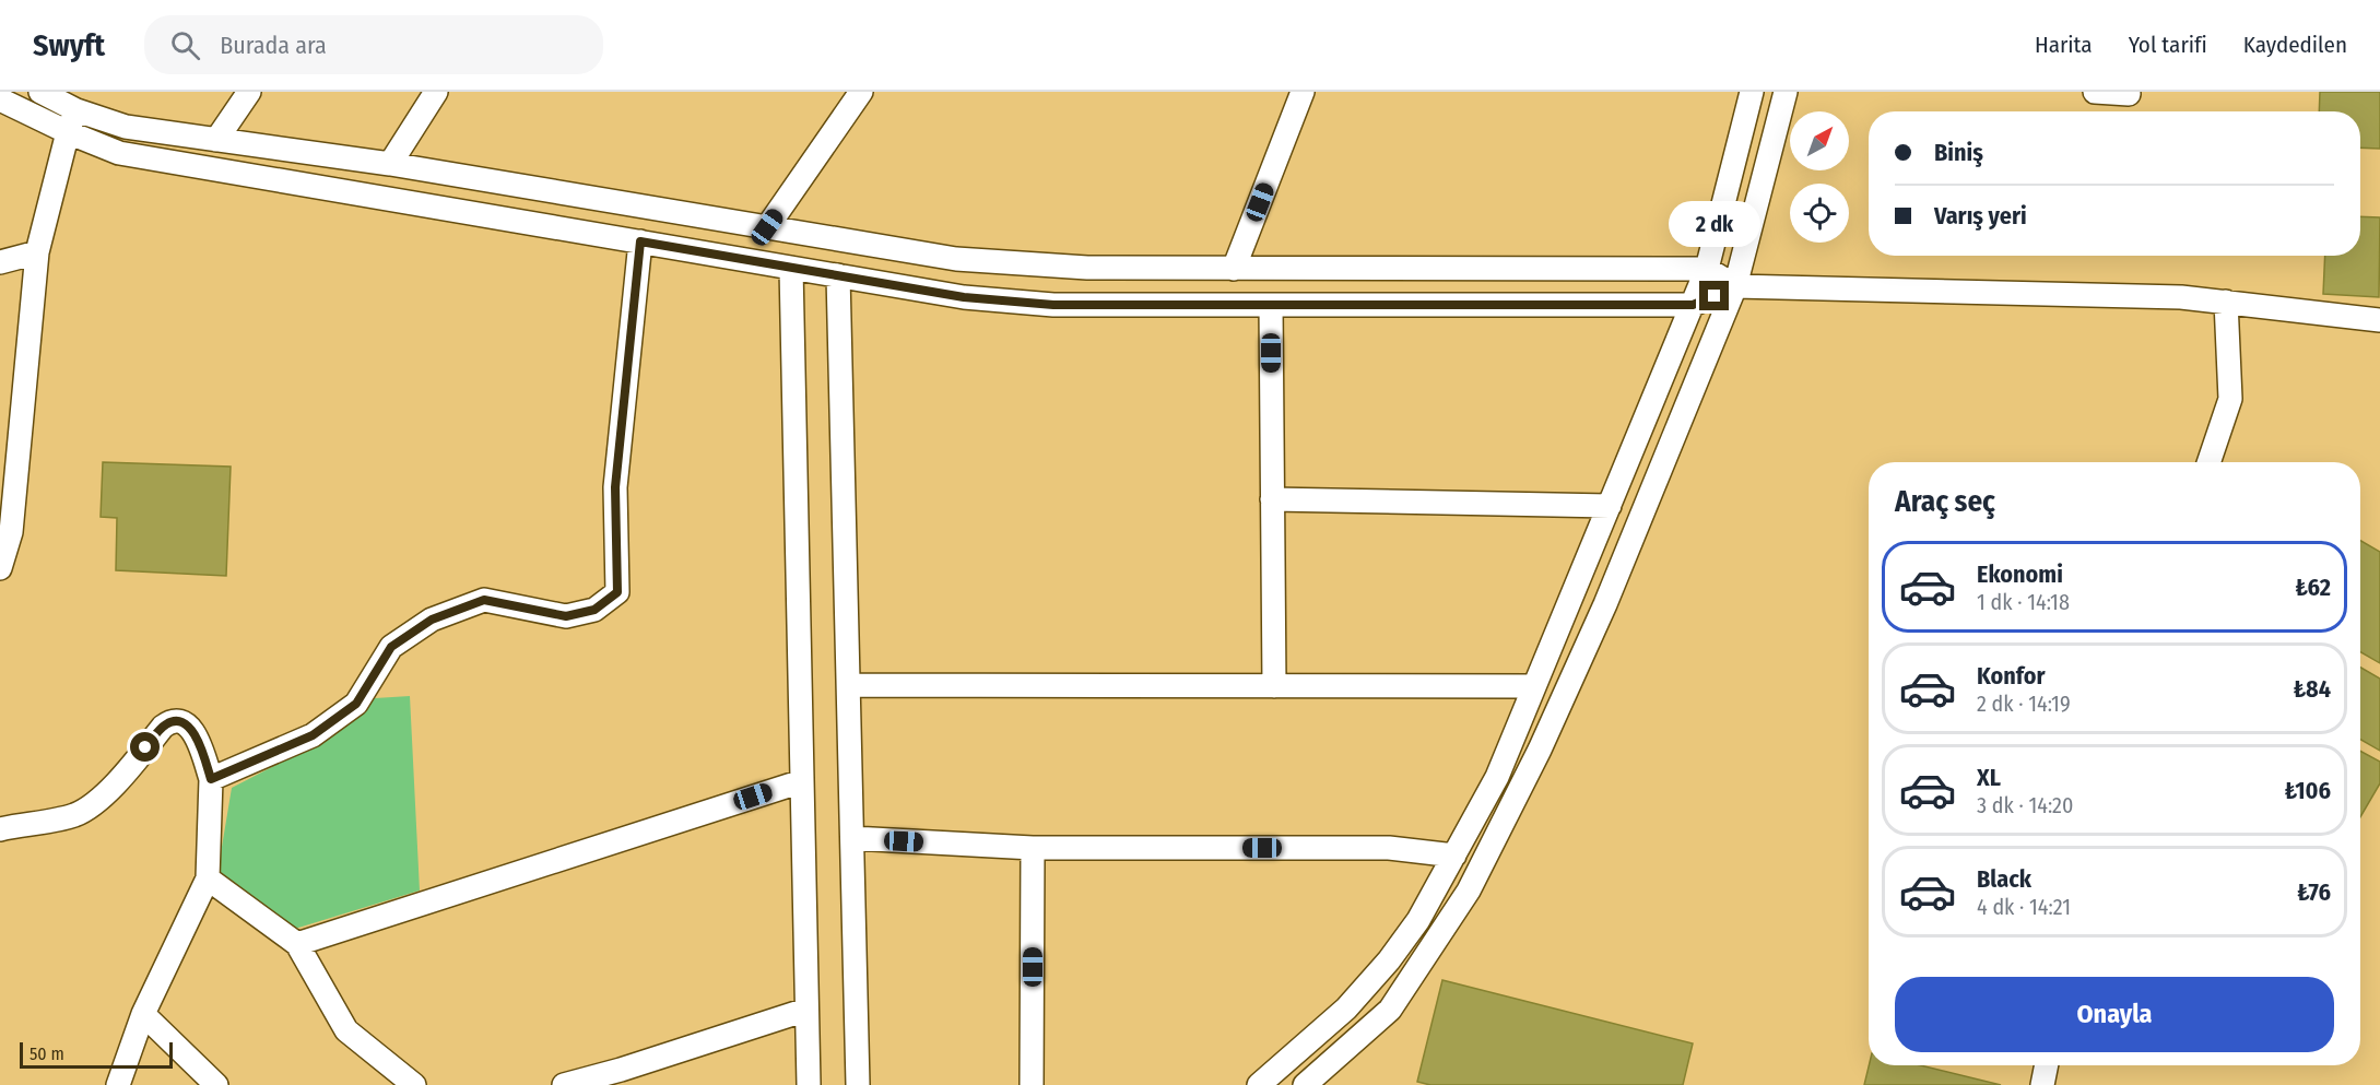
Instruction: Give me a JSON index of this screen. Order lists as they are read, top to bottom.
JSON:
{
  "scale_bar": "50 m",
  "north": "top right",
  "page": {
    "header": "Swyft",
    "search": "Burada ara",
    "nav": ["Harita", "Yol tarifi", "Kaydedilen"],
    "banner": ["Biniş", "Varış yeri"],
    "bubble": "2 dk",
    "heading": "Araç seç",
    "list": [
      {
        "name": "Ekonomi",
        "note": "1 dk · 14:18",
        "value": "₺62"
      },
      {
        "name": "Konfor",
        "note": "2 dk · 14:19",
        "value": "₺84"
      },
      {
        "name": "XL",
        "note": "3 dk · 14:20",
        "value": "₺106"
      },
      {
        "name": "Black",
        "note": "4 dk · 14:21",
        "value": "₺76"
      }
    ],
    "buttons": "Onayla",
    "scale": "50 m"
  }
}
